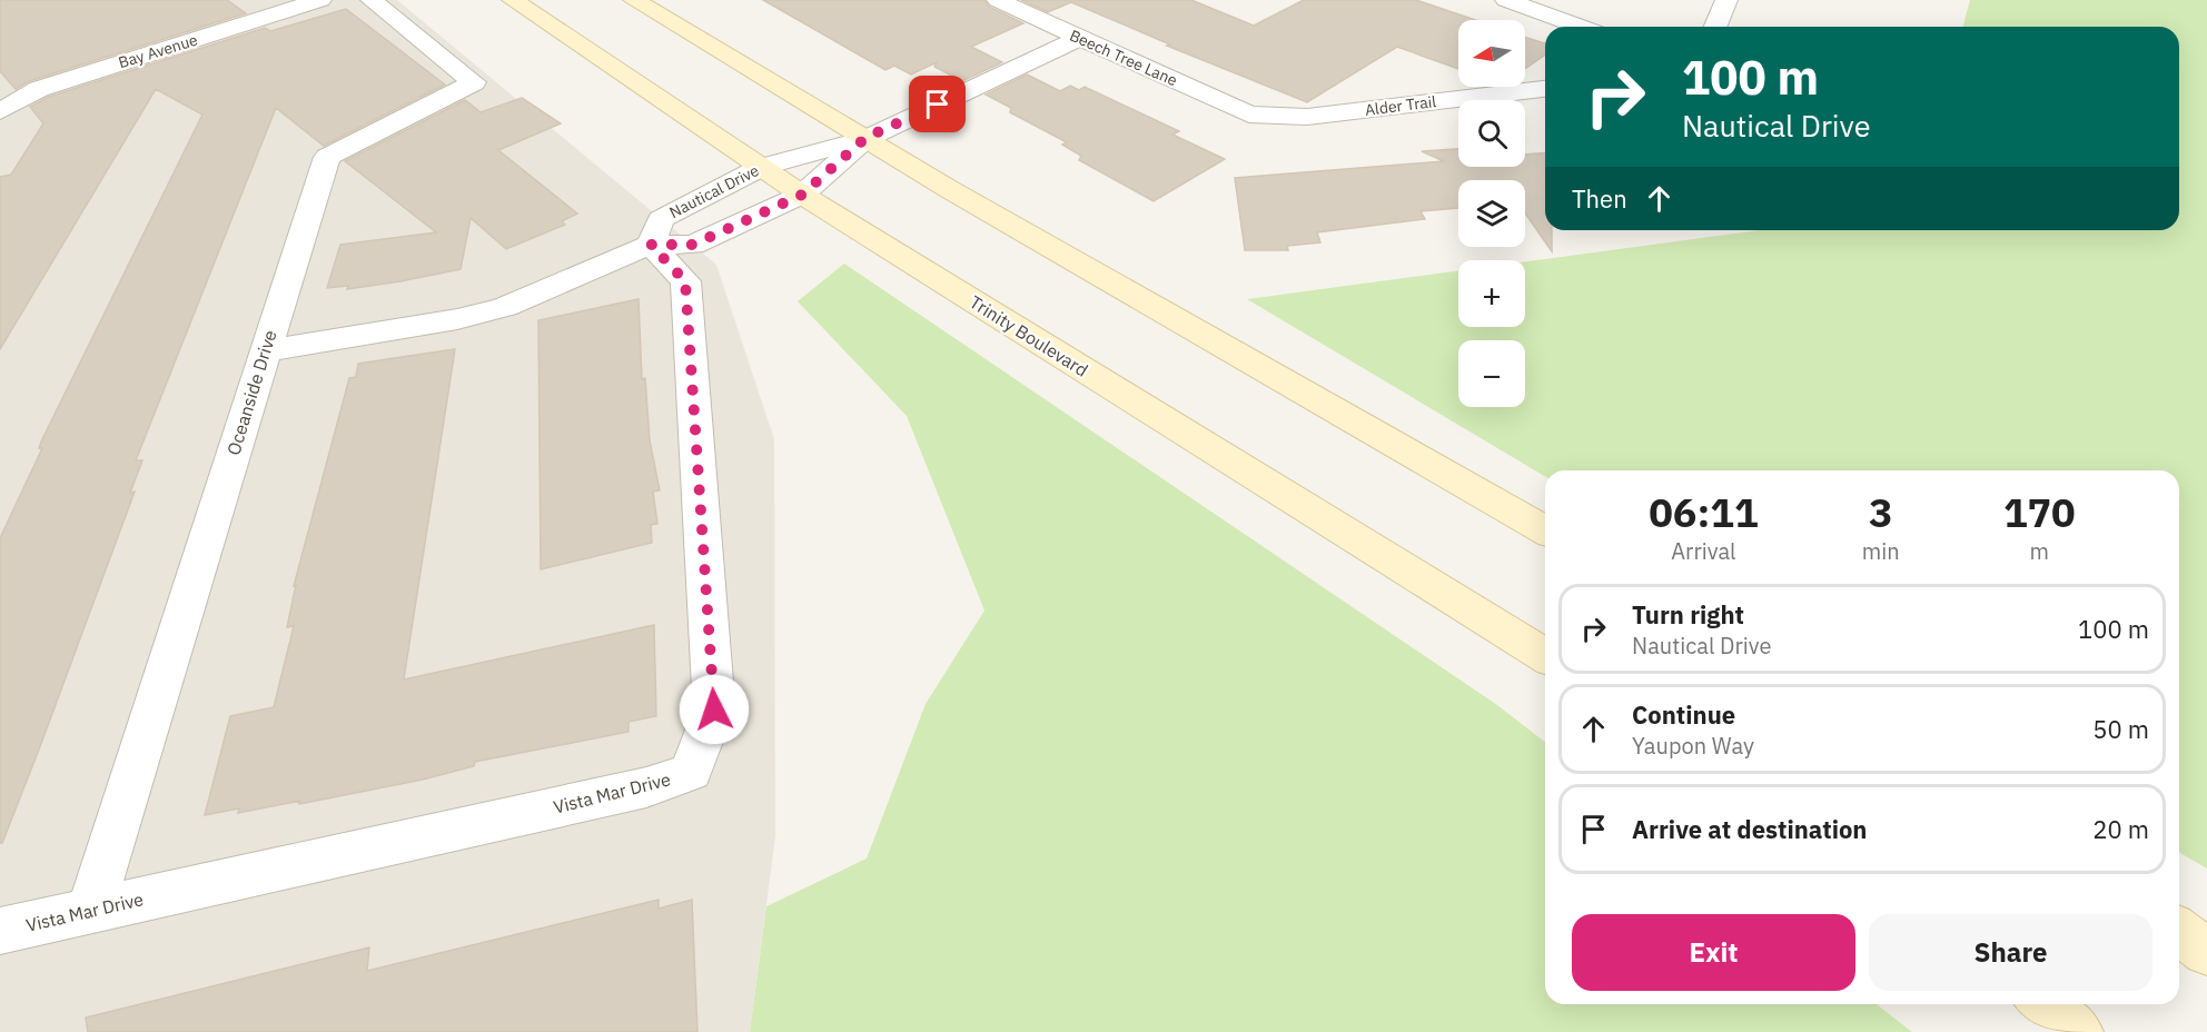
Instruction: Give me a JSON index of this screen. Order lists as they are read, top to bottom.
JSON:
{
  "streets": {
    "main road": ["Trinity Boulevard"],
    "street": [
      "Bay Avenue",
      "Beech Tree Lane",
      "Alder Trail",
      "Nautical Drive",
      "Oceanside Drive",
      "Vista Mar Drive"
    ]
  },
  "crossings": [
    ["Beech Tree Lane", "Alder Trail"],
    ["Nautical Drive", "Trinity Boulevard"],
    ["Nautical Drive", "Oceanside Drive"],
    ["Nautical Drive", "Vista Mar Drive"],
    ["Oceanside Drive", "Vista Mar Drive"]
  ],
  "north": "left",
  "page": {
    "map_buttons": ["+", "−"],
    "turn": ["100 m", "Nautical Drive"],
    "then": "Then",
    "eta": [
      "06:11",
      "Arrival",
      "3",
      "min",
      "170",
      "m"
    ],
    "list": [
      {
        "name": "Turn right",
        "note": "Nautical Drive",
        "value": "100 m"
      },
      {
        "name": "Continue",
        "note": "Yaupon Way",
        "value": "50 m"
      },
      {
        "name": "Arrive at destination",
        "value": "20 m"
      }
    ],
    "buttons": ["Exit", "Share"]
  }
}
